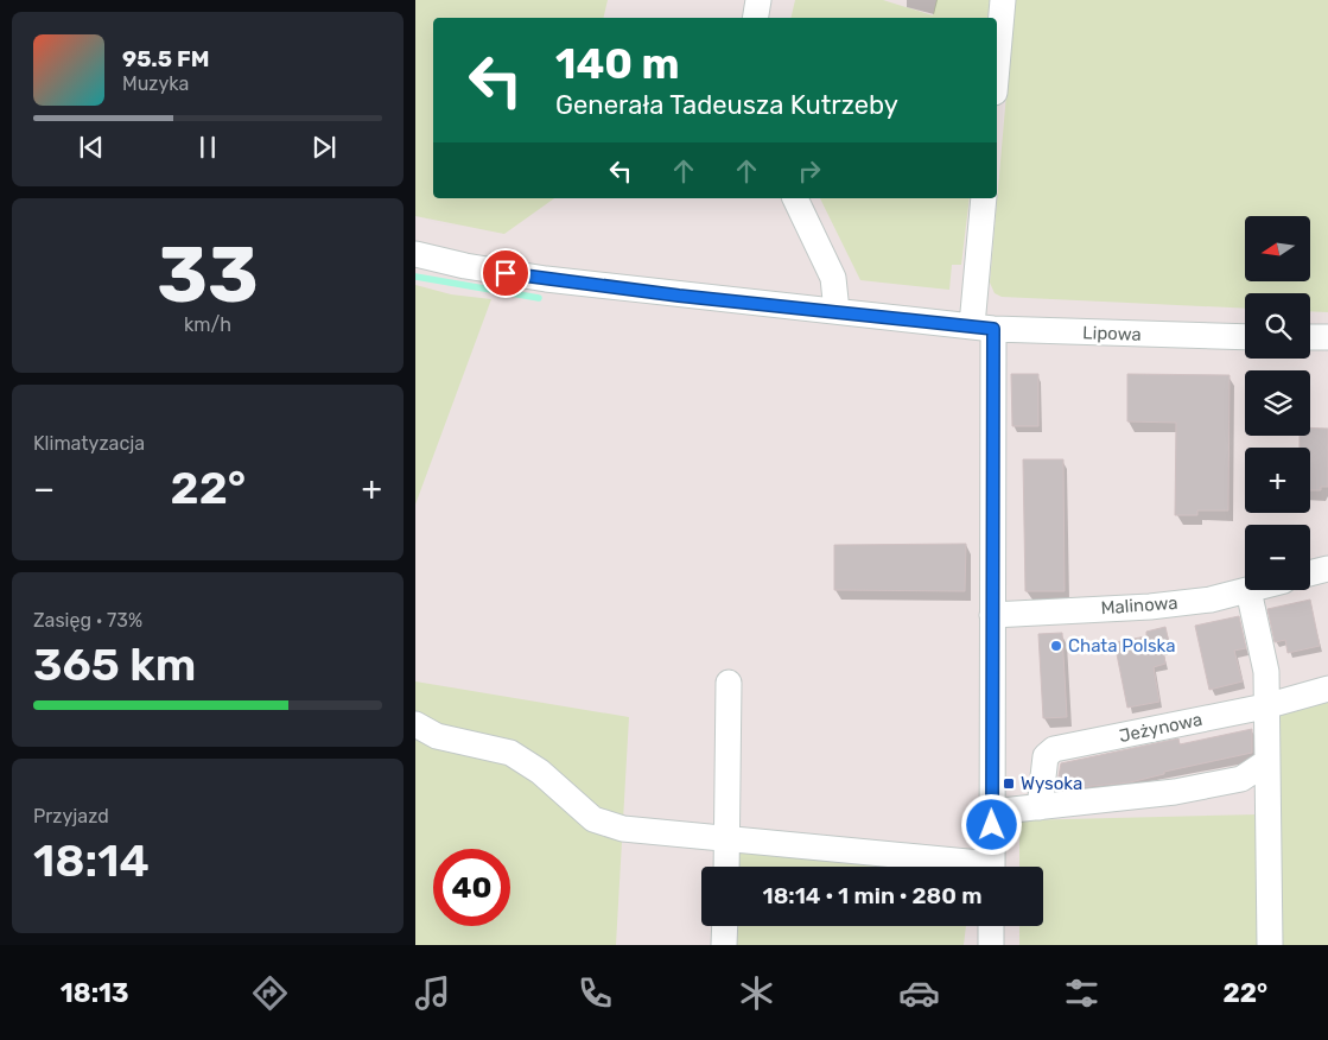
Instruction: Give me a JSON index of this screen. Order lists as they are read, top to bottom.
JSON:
{
  "streets": {
    "street": ["Lipowa", "Malinowa", "Jeżynowa"]
  },
  "places": {
    "other": ["Chata Polska"],
    "transit": ["Wysoka"]
  },
  "north": "left",
  "page": {
    "turn": ["140 m", "Generała Tadeusza Kutrzeby"],
    "song": ["95.5 FM", "Muzyka"],
    "tile": [
      ["33", "km/h"],
      "Klimatyzacja",
      ["Zasięg · 73%", "365 km"],
      ["Przyjazd", "18:14"]
    ],
    "map_buttons": ["+", "−"],
    "heat": ["−", "22°", "+"],
    "limit": "40",
    "trip": "18:14 · 1 min · 280 m",
    "tabs": ["18:13", "22°"]
  }
}
